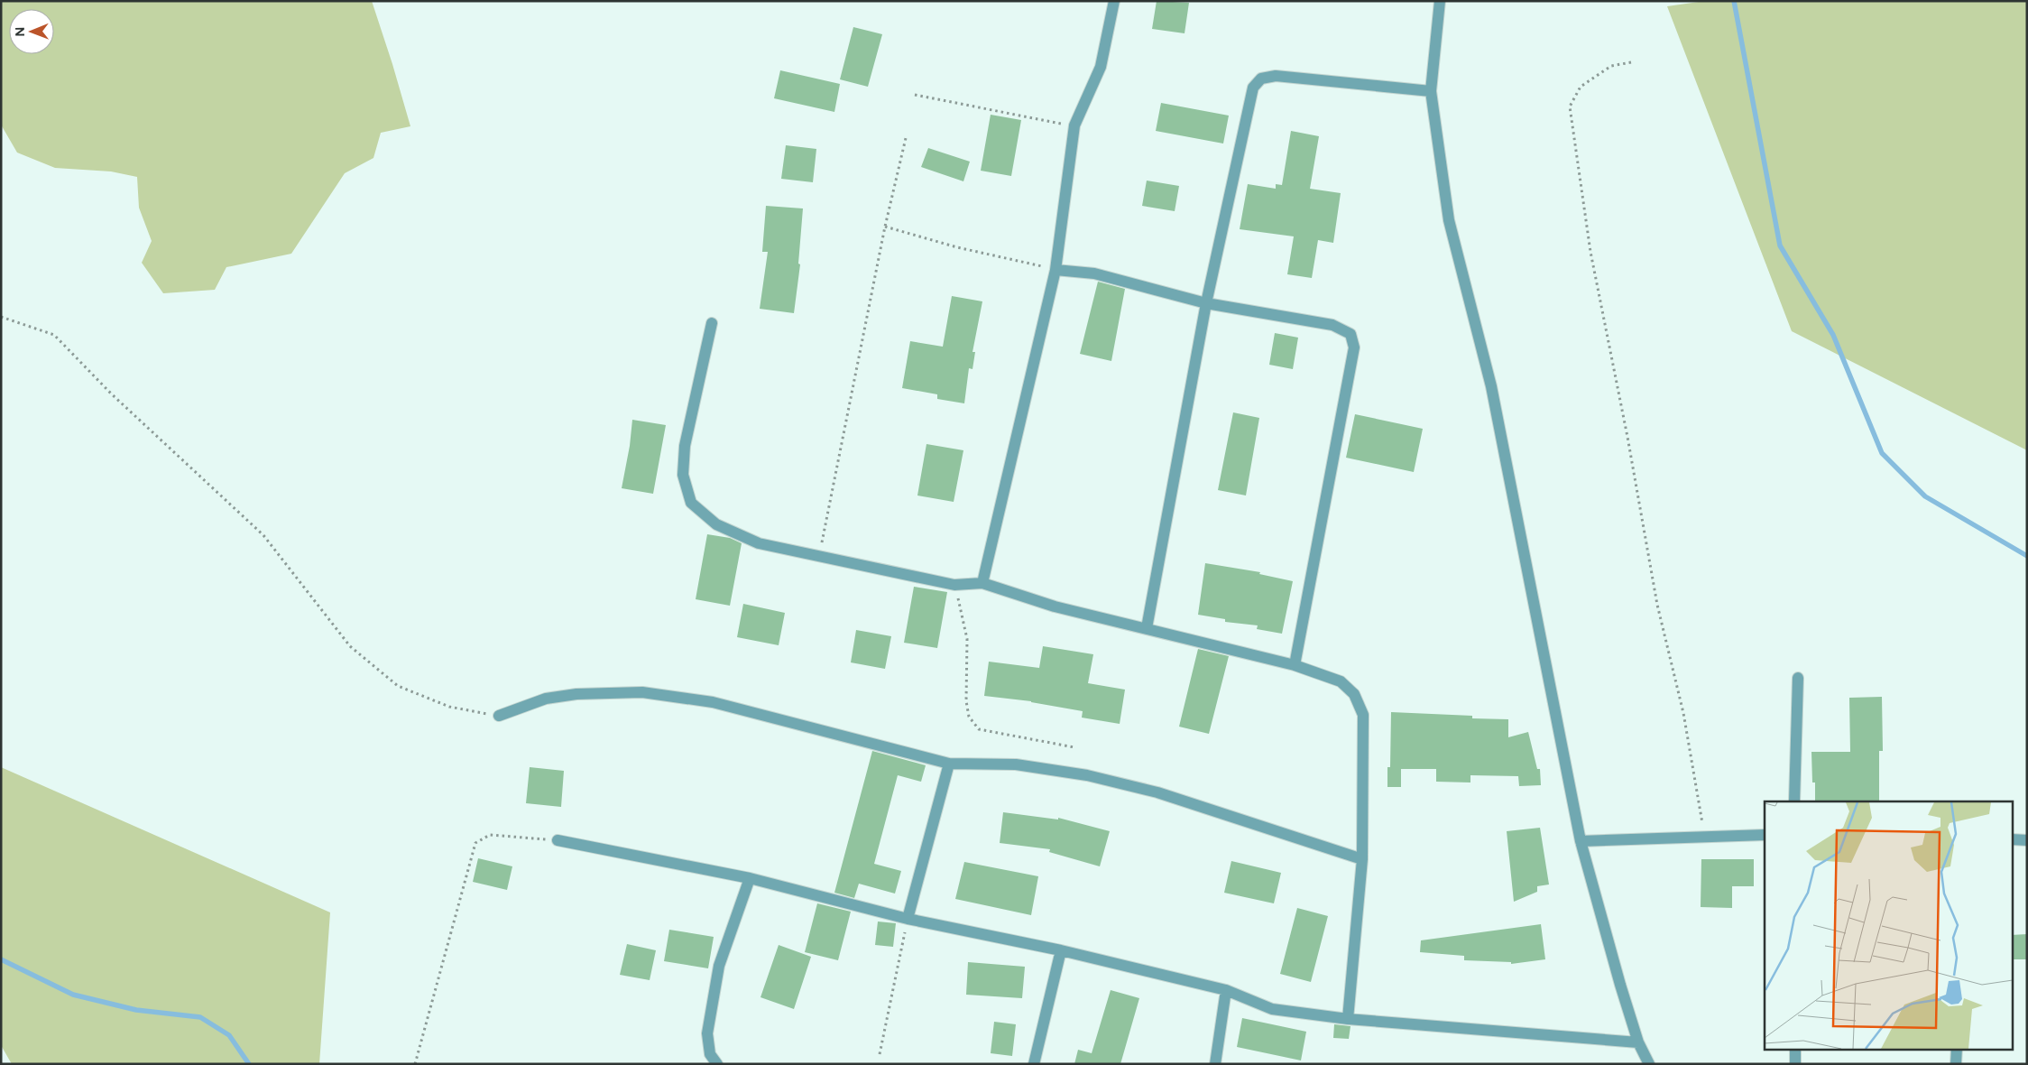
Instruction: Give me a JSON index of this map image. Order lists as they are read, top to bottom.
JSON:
{
  "north": "left"
}
